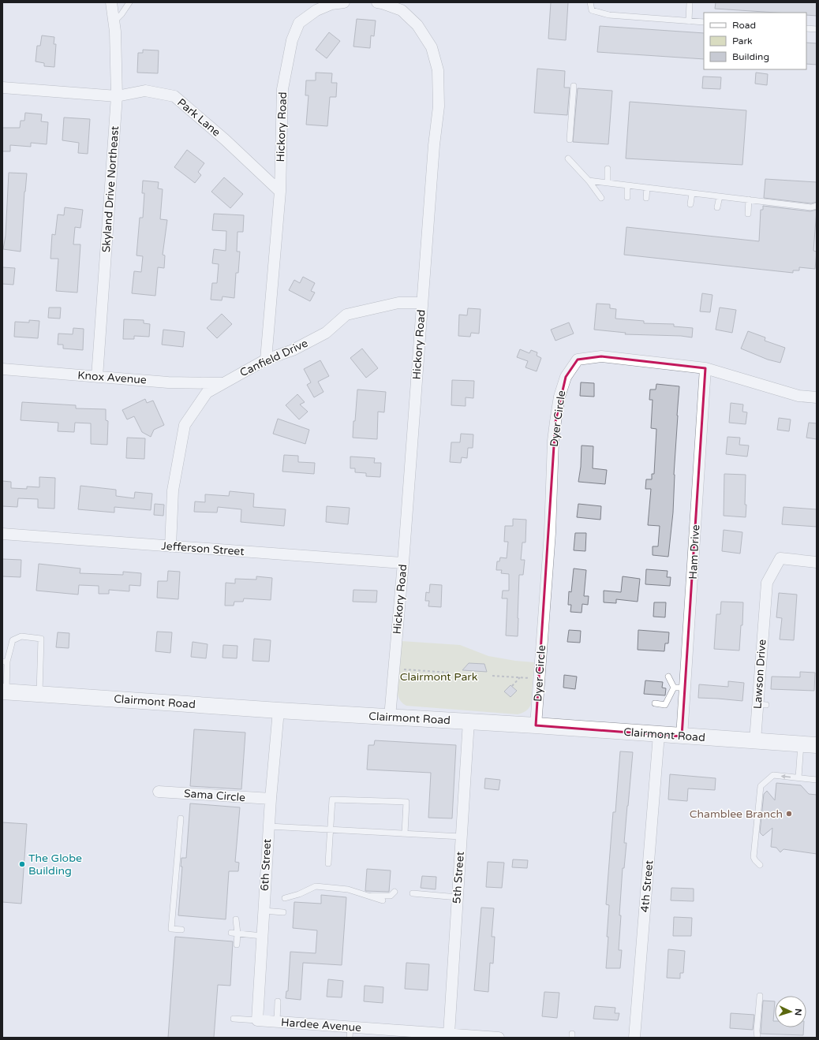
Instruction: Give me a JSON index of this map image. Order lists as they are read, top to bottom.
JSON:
{
  "streets": {
    "main road": ["Clairmont Road"],
    "street": [
      "Park Lane",
      "Hickory Road",
      "Skyland Drive Northeast",
      "Canfield Drive",
      "Knox Avenue",
      "Dyer Circle",
      "Jefferson Street",
      "Ham Drive",
      "Lawson Drive",
      "Sama Circle",
      "6th Street",
      "5th Street",
      "4th Street",
      "Hardee Avenue"
    ]
  },
  "crossings": [
    ["Park Lane", "Hickory Road"],
    ["Park Lane", "Skyland Drive Northeast"],
    ["Hickory Road", "Canfield Drive"],
    ["Hickory Road", "Jefferson Street"],
    ["Hickory Road", "Clairmont Road"],
    ["Skyland Drive Northeast", "Knox Avenue"],
    ["Canfield Drive", "Knox Avenue"],
    ["Canfield Drive", "Jefferson Street"],
    ["Dyer Circle", "Ham Drive"],
    ["Dyer Circle", "Clairmont Road"],
    ["Ham Drive", "Clairmont Road"],
    ["Lawson Drive", "Clairmont Road"],
    ["Clairmont Road", "6th Street"],
    ["Clairmont Road", "5th Street"],
    ["Clairmont Road", "4th Street"],
    ["Sama Circle", "6th Street"],
    ["6th Street", "Hardee Avenue"],
    ["5th Street", "Hardee Avenue"]
  ],
  "parks": ["Clairmont Park"],
  "places": ["Chamblee Branch", "The Globe Building"],
  "legend": ["Road", "Park", "Building"],
  "north": "right"
}
